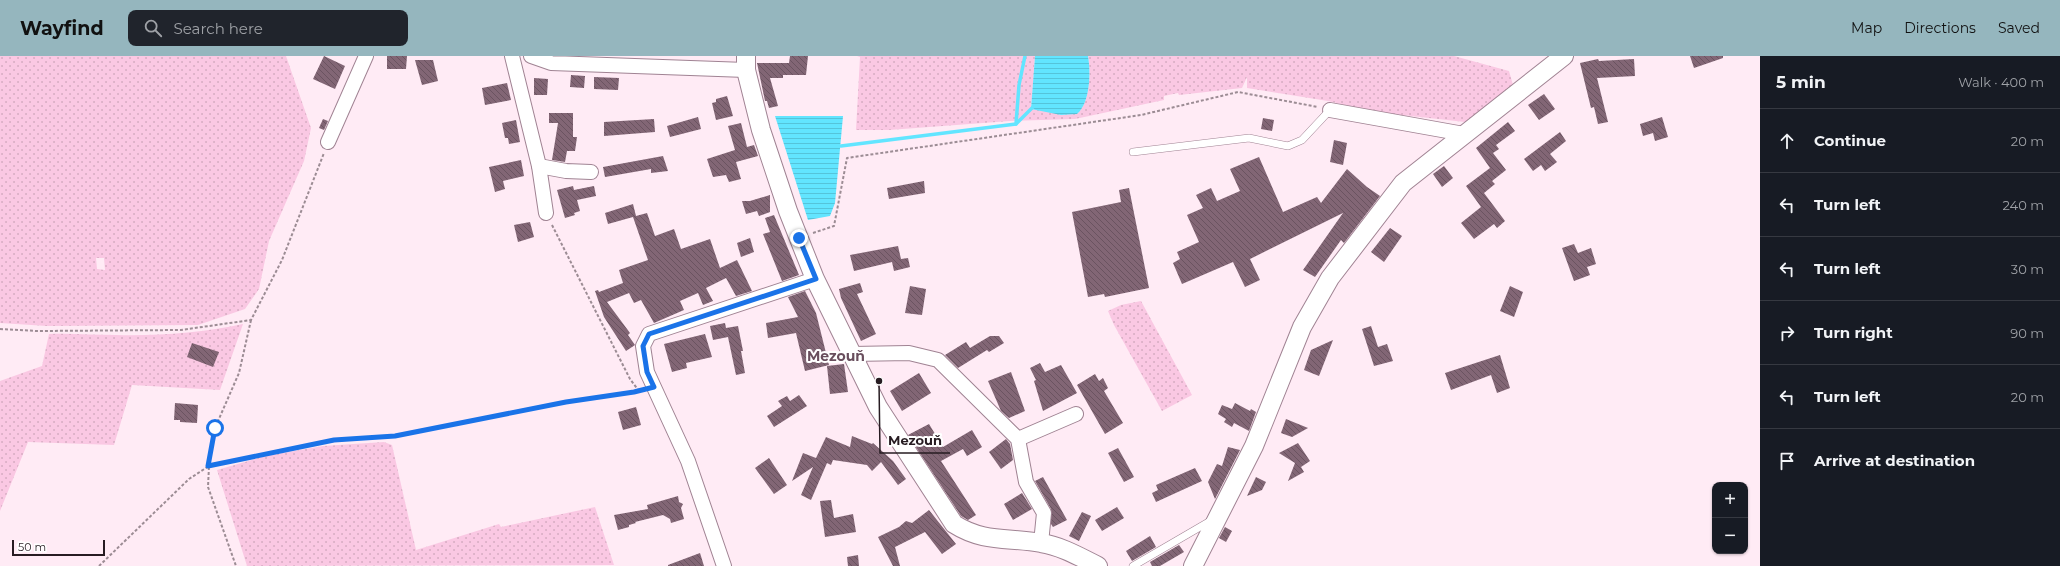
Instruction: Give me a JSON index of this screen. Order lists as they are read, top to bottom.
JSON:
{
  "districts": ["Mezouň"],
  "places": ["Mezouň"],
  "scale_bar": "50 m",
  "page": {
    "header": "Wayfind",
    "search": "Search here",
    "nav": ["Map", "Directions", "Saved"],
    "heading": ["5 min", "Walk · 400 m"],
    "list": [
      ["Continue", "20 m"],
      ["Turn left", "240 m"],
      ["Turn left", "30 m"],
      ["Turn right", "90 m"],
      ["Turn left", "20 m"],
      "Arrive at destination"
    ],
    "map_buttons": ["+", "−"],
    "scale": "50 m"
  }
}
